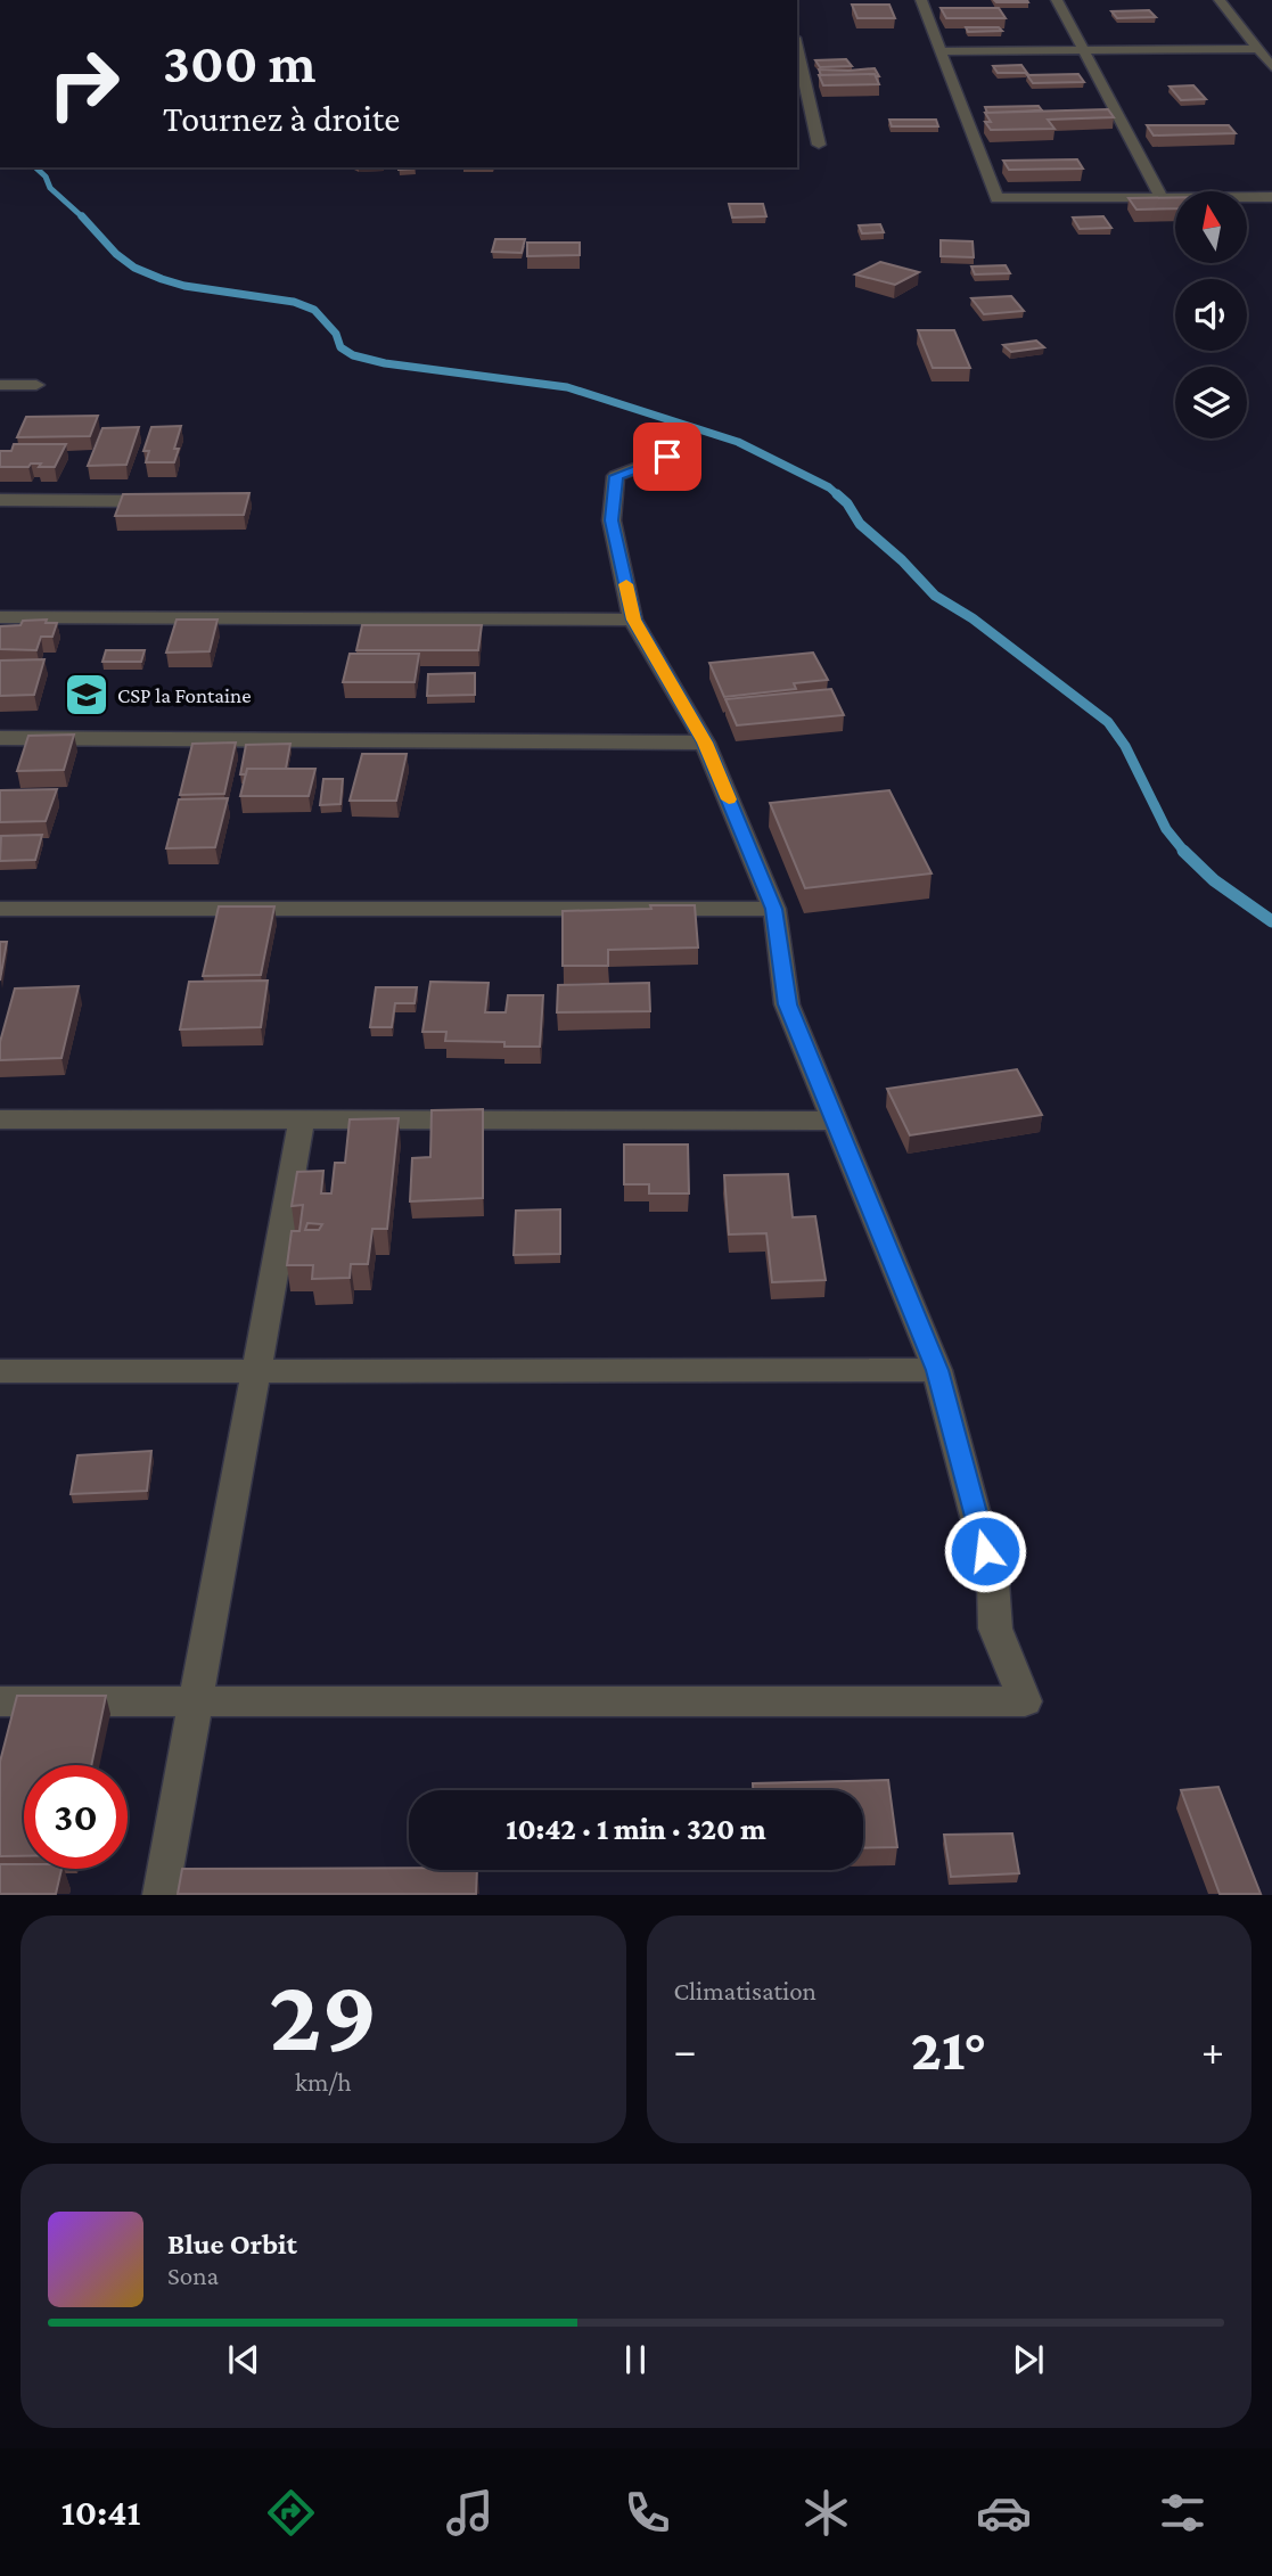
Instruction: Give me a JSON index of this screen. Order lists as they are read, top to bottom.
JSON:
{
  "places": {
    "school or university": ["CSP la Fontaine"]
  },
  "north": "top",
  "page": {
    "turn": ["300 m", "Tournez à droite"],
    "limit": "30",
    "trip": "10:42 · 1 min · 320 m",
    "tile": [
      ["29", "km/h"],
      "Climatisation"
    ],
    "heat": ["−", "21°", "+"],
    "song": ["Blue Orbit", "Sona"],
    "tabs": "10:41"
  }
}
